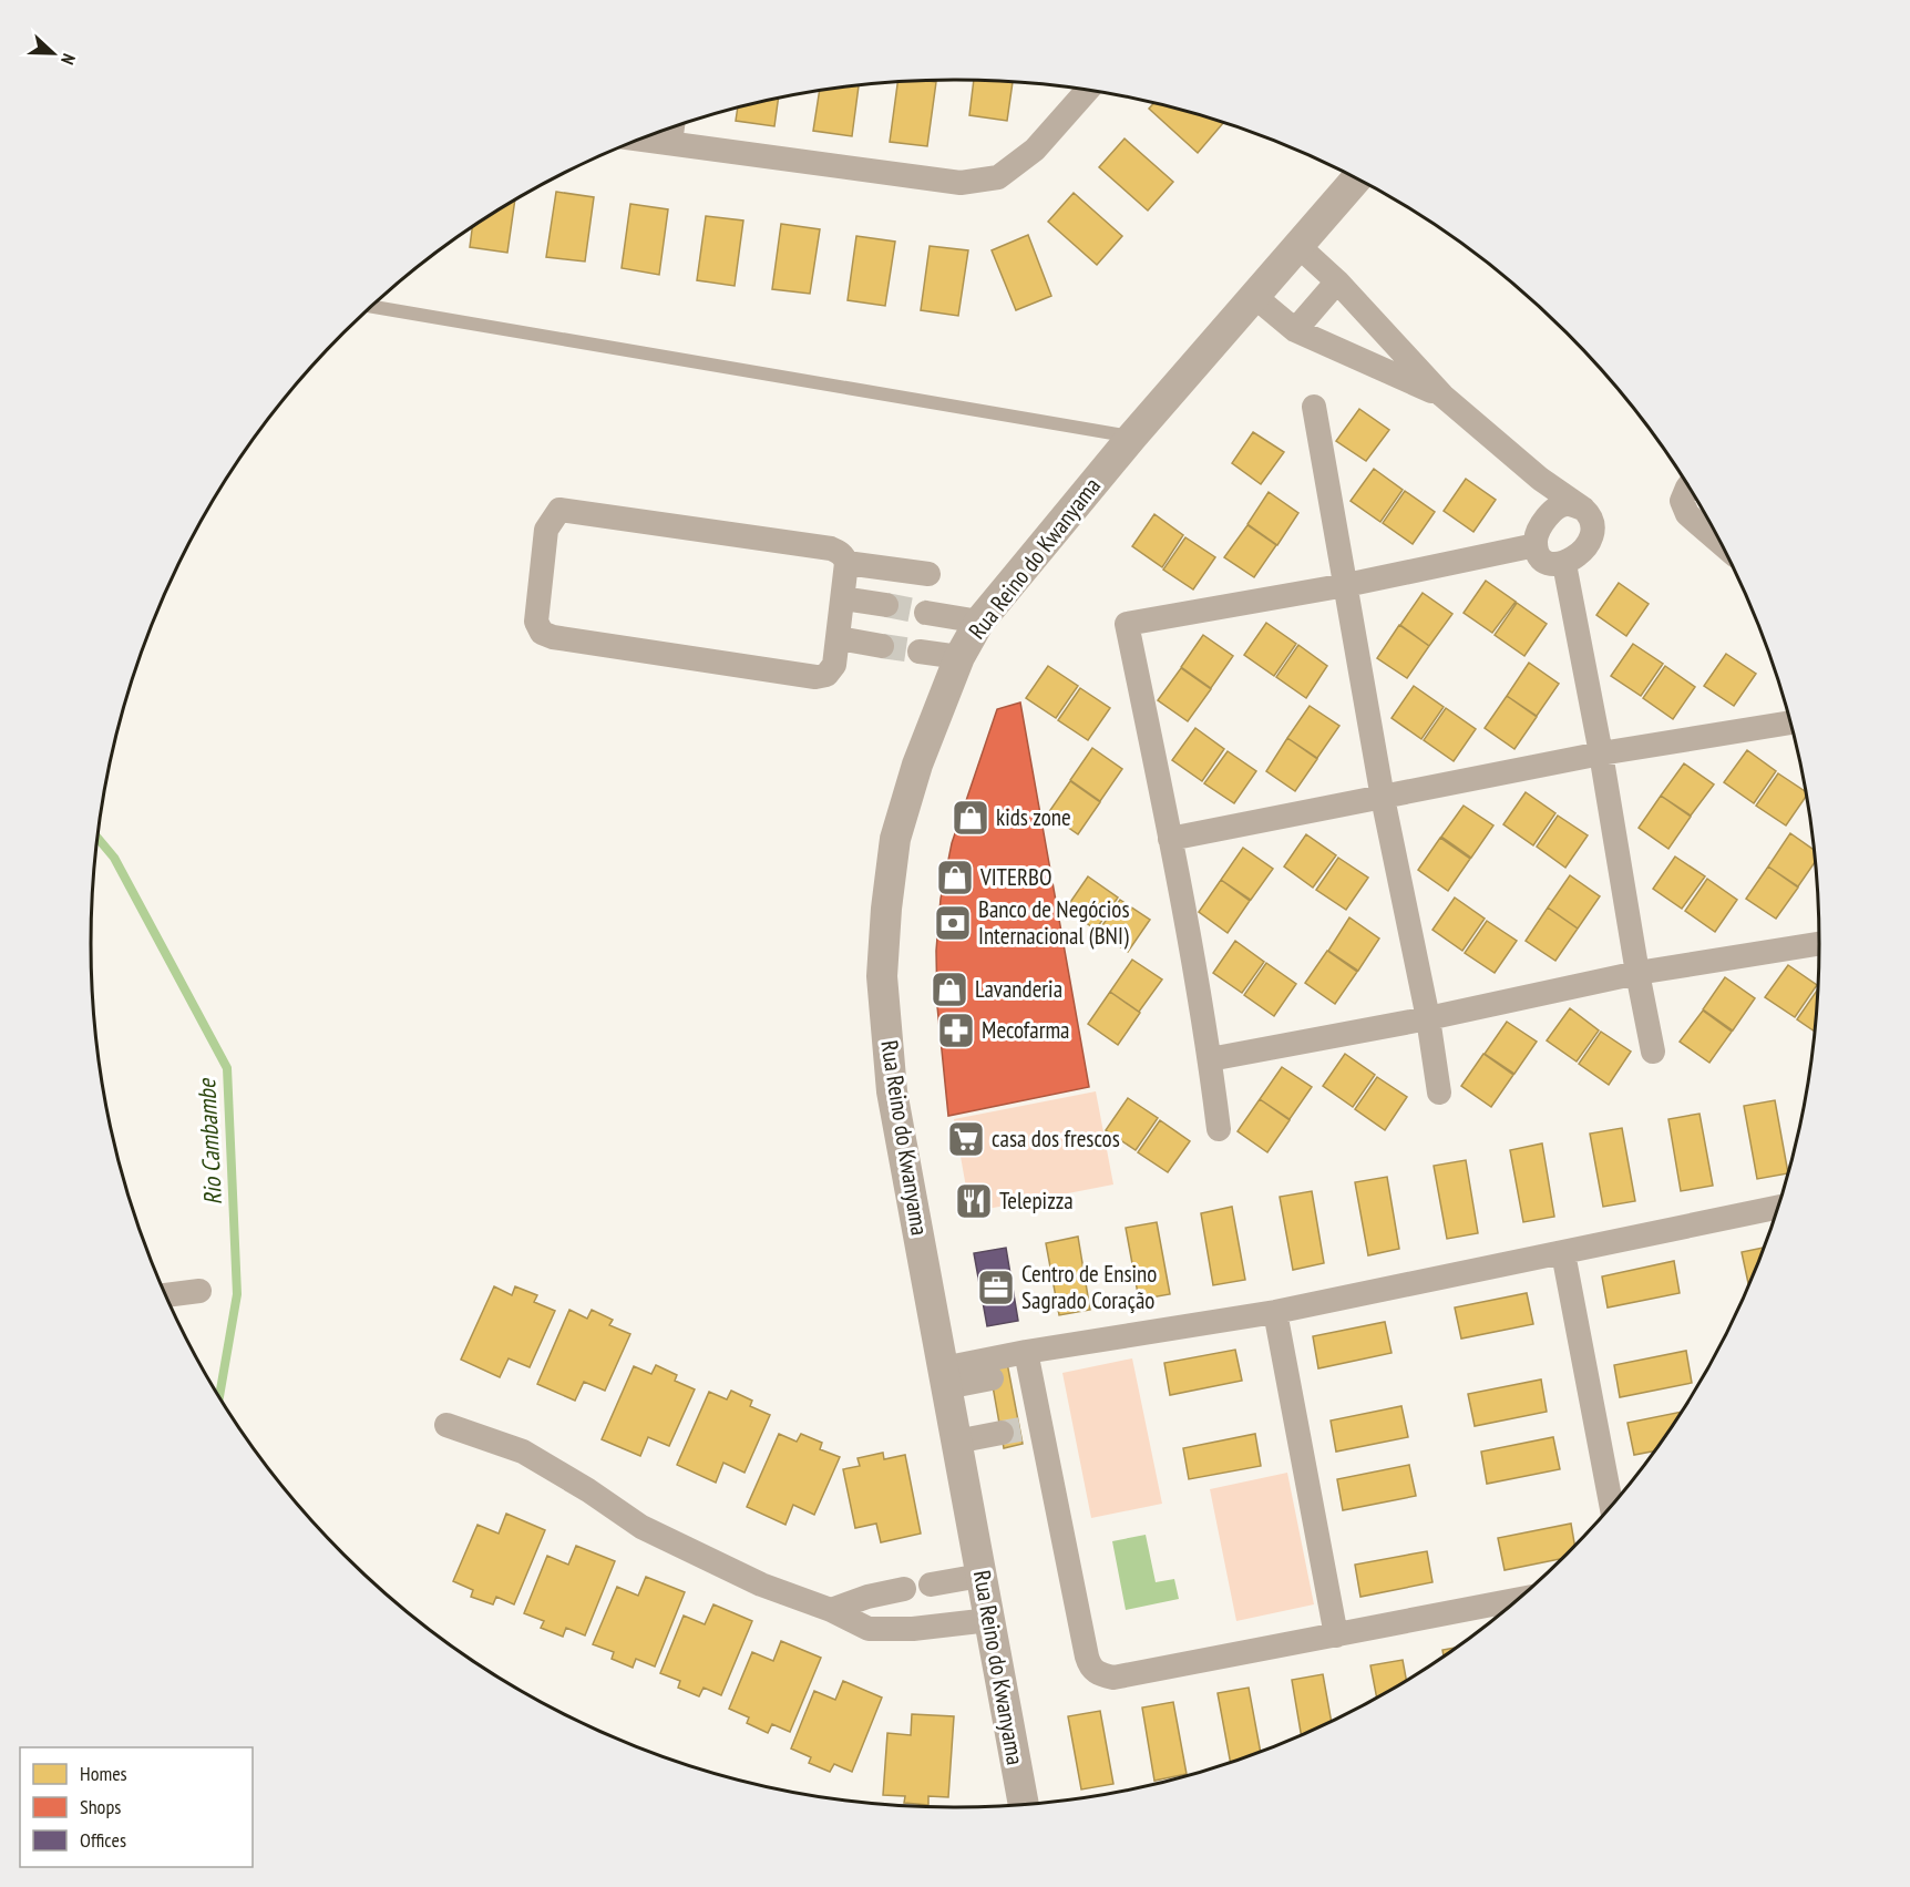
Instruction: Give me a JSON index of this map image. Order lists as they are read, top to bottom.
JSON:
{
  "streets": {
    "street": ["Rua Reino do Kwanyama"]
  },
  "water": ["Rio Cambambe"],
  "places": {
    "shop": ["kids zone", "VITERBO", "Lavanderia"],
    "bank": ["Banco de Negócios Internacional (BNI)"],
    "pharmacy": ["Mecofarma"],
    "supermarket": ["casa dos frescos"],
    "restaurant": ["Telepizza"],
    "office": ["Centro de Ensino Sagrado Coração"]
  },
  "legend": ["Homes", "Shops", "Offices"],
  "north": "right"
}
